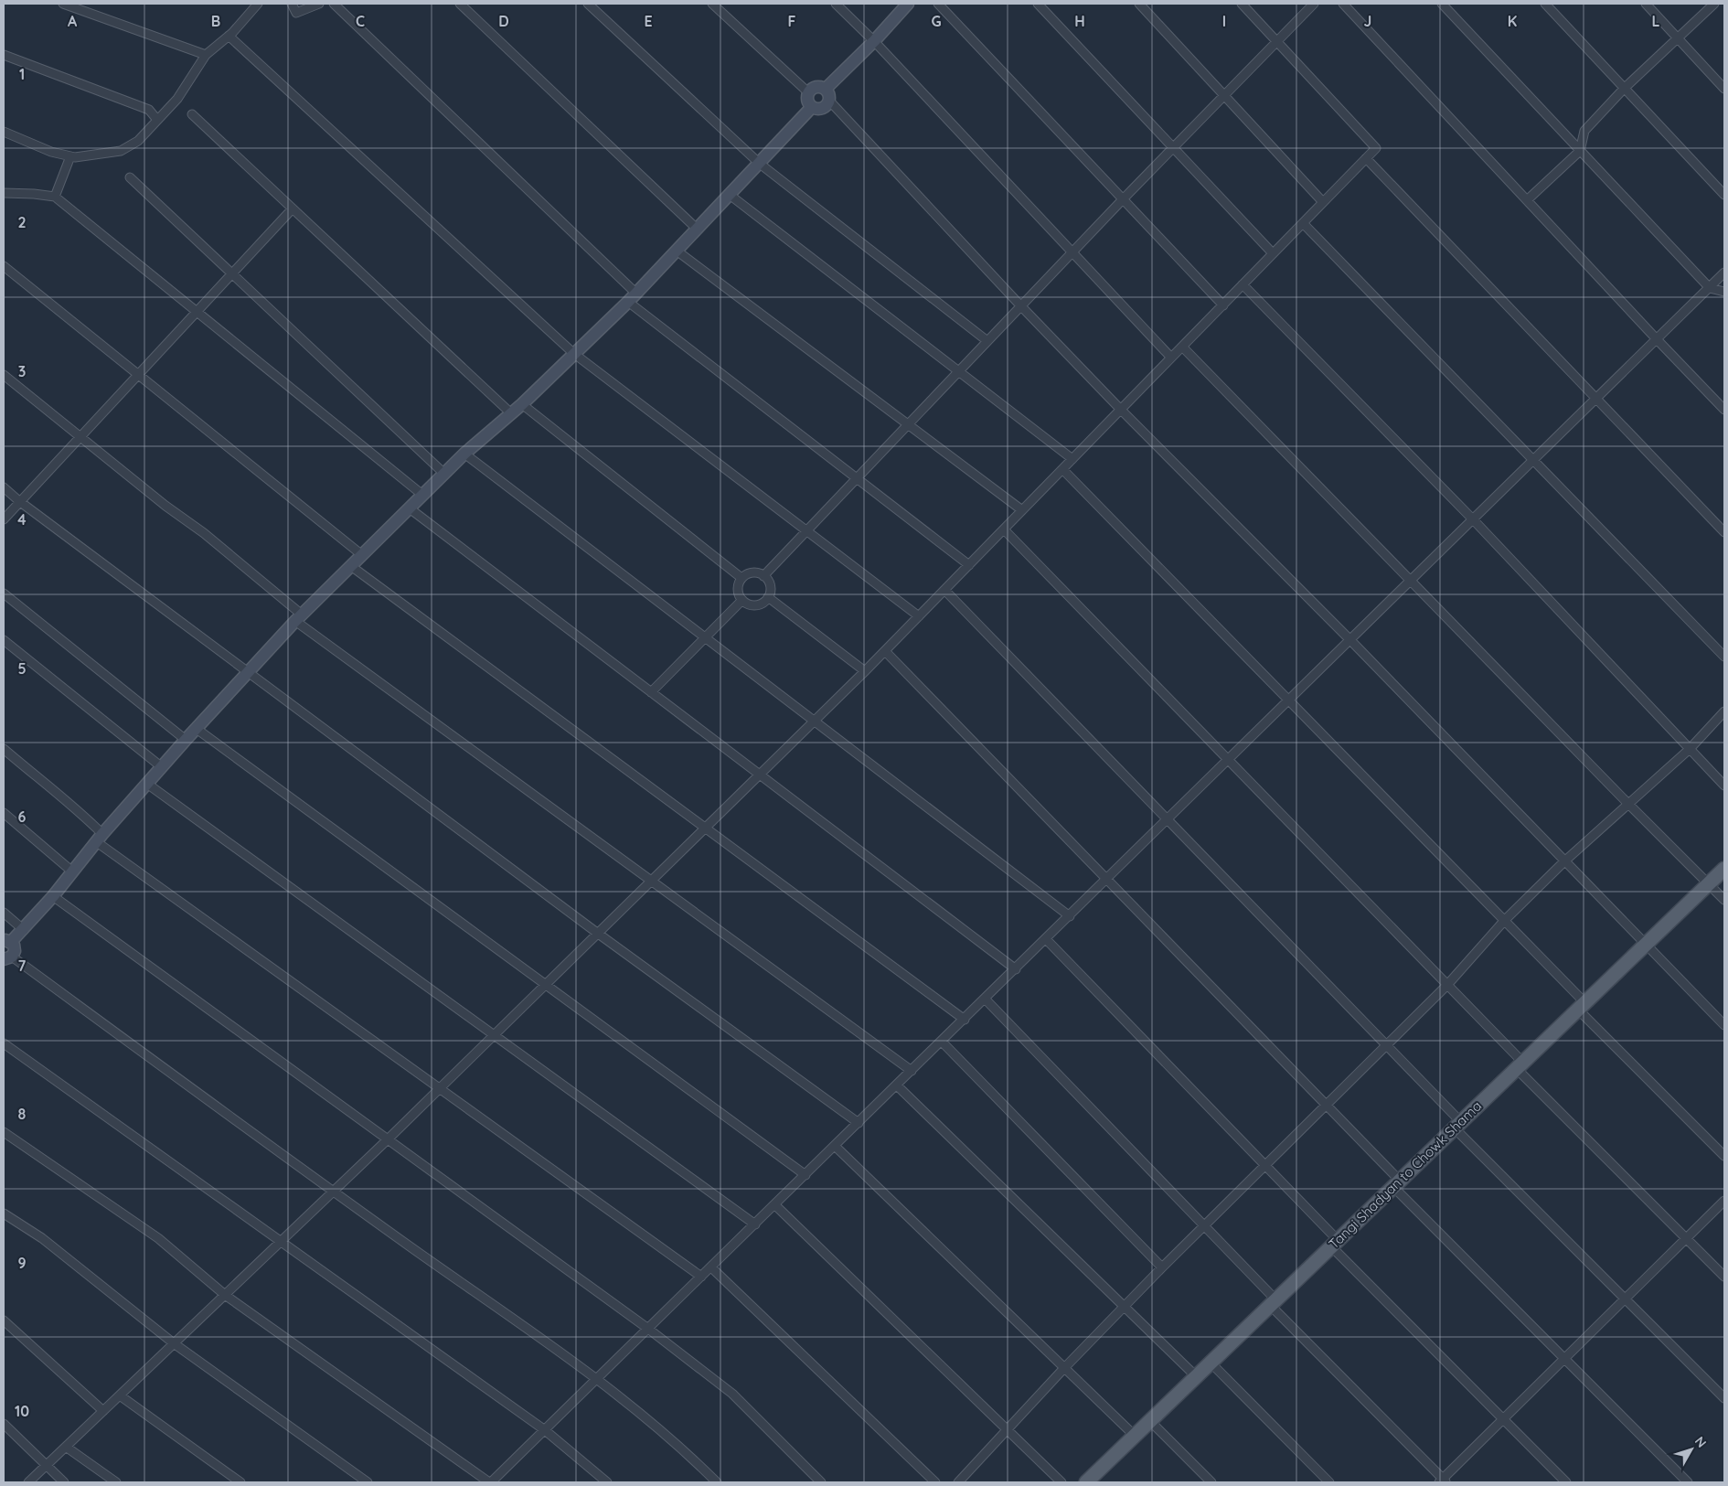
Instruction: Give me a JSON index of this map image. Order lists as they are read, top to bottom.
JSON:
{
  "streets": {
    "main road": ["Tangi Shadyan to Chowk Shama"]
  },
  "north": "top right",
  "grid": {
    "columns": [
      "A",
      "B",
      "C",
      "D",
      "E",
      "F",
      "G",
      "H",
      "I",
      "J",
      "K",
      "L"
    ],
    "rows": [
      "1",
      "2",
      "3",
      "4",
      "5",
      "6",
      "7",
      "8",
      "9",
      "10"
    ]
  }
}
